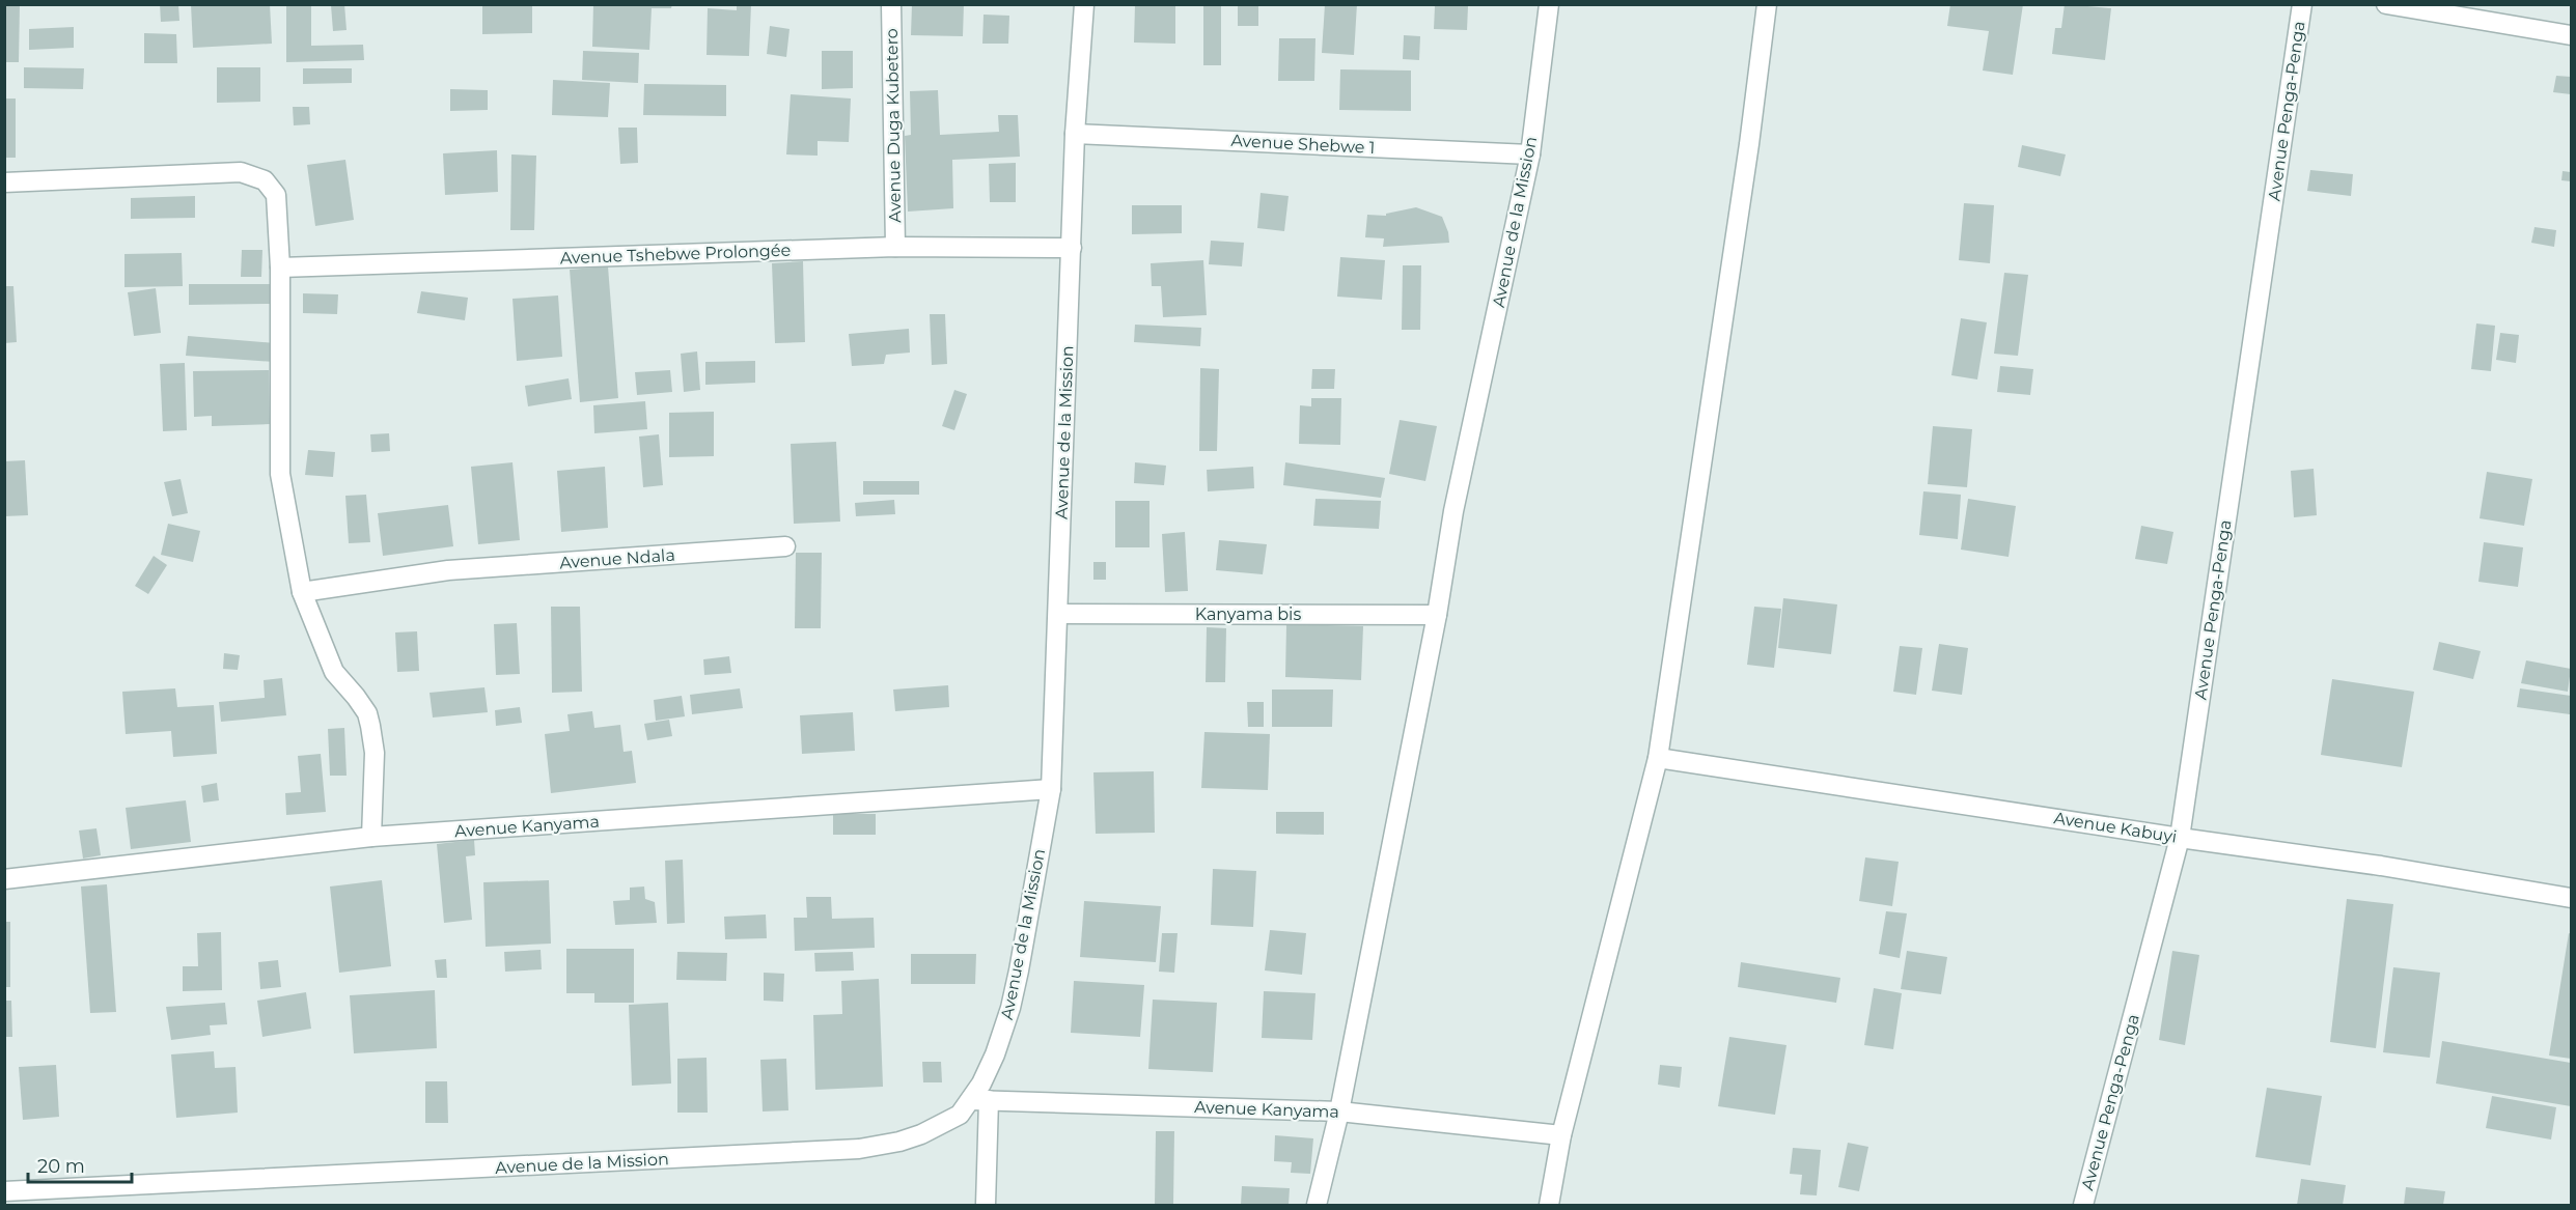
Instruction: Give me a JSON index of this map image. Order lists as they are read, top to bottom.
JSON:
{
  "streets": {
    "street": [
      "Avenue Penga-Penga",
      "Avenue Duga Kubetero",
      "Avenue Shebwe 1",
      "Avenue de la Mission",
      "Avenue Tshebwe Prolongée",
      "Avenue Ndala",
      "Kanyama bis",
      "Avenue Kanyama",
      "Avenue Kabuyi"
    ]
  },
  "crossings": [
    ["Avenue Penga-Penga", "Avenue Kabuyi"],
    ["Avenue Duga Kubetero", "Avenue Tshebwe Prolongée"],
    ["Avenue Shebwe 1", "Avenue de la Mission"],
    ["Avenue de la Mission", "Avenue Tshebwe Prolongée"],
    ["Avenue de la Mission", "Kanyama bis"],
    ["Avenue de la Mission", "Avenue Kanyama"]
  ],
  "scale_bar": "20 m"
}
